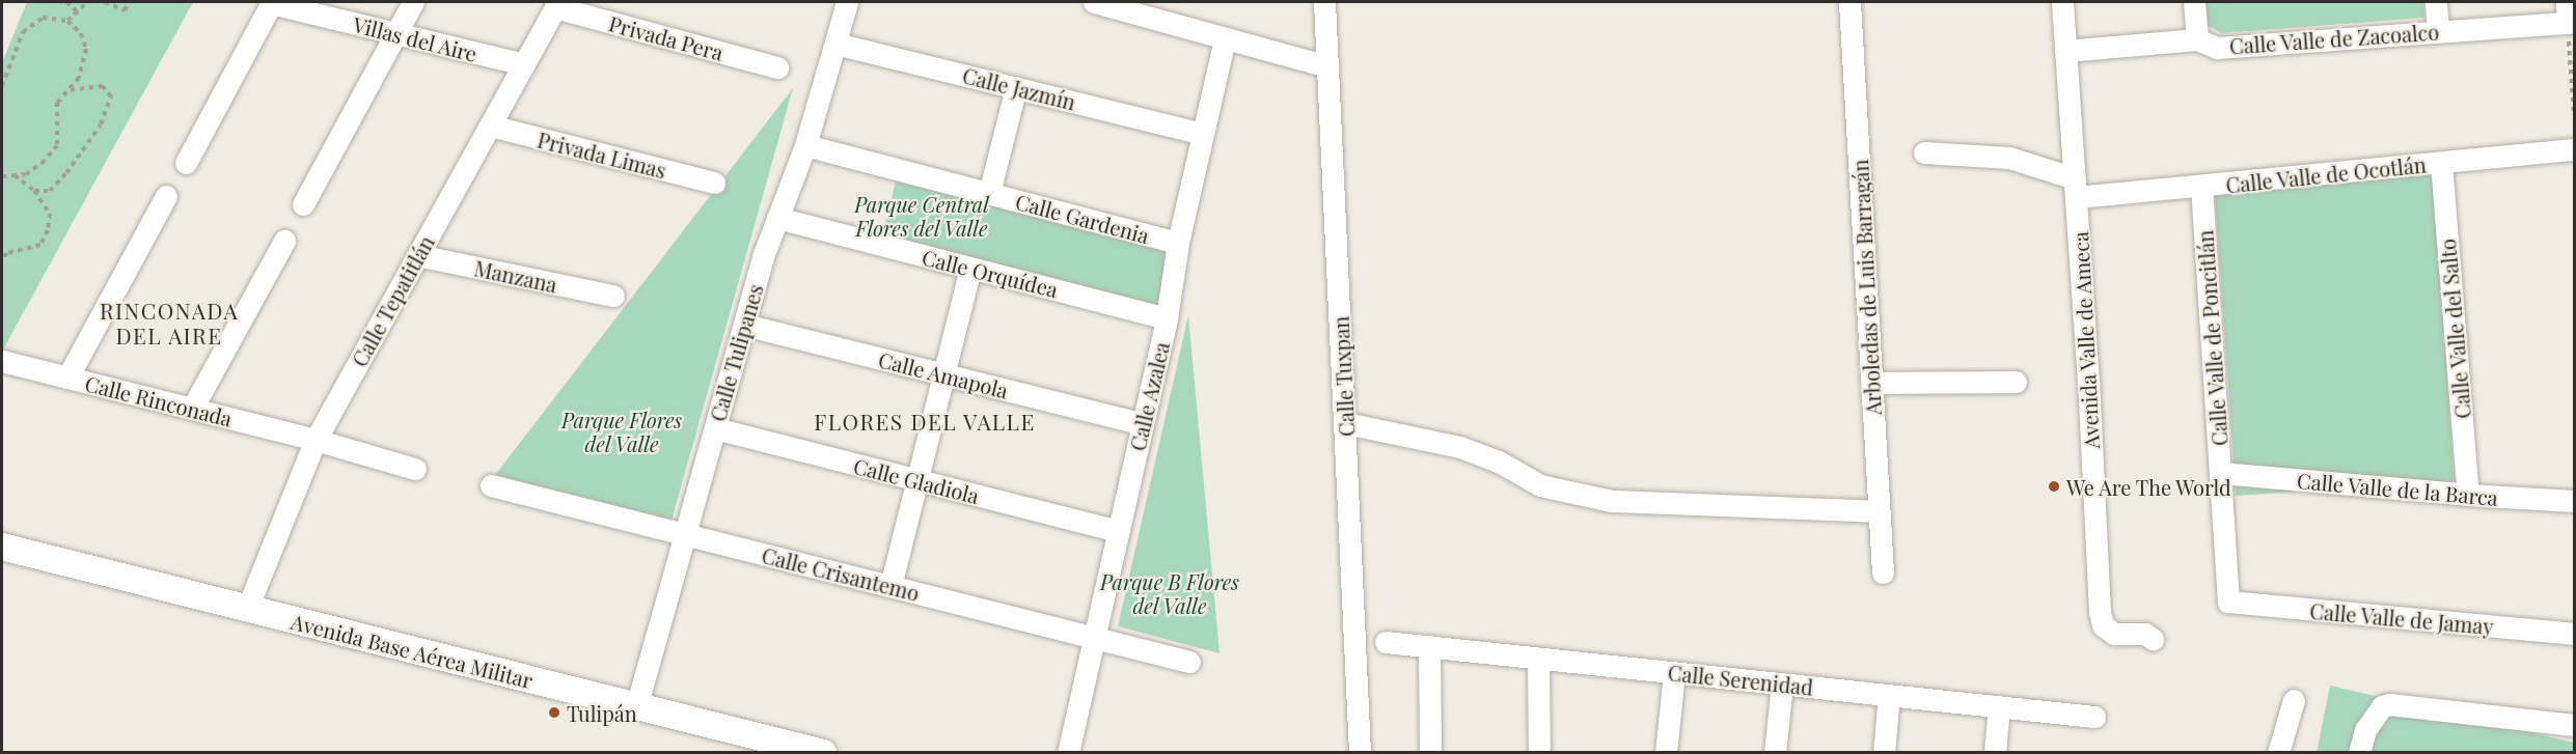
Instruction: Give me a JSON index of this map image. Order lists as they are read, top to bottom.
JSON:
{
  "streets": {
    "main road": ["Avenida Base Aérea Militar"],
    "street": [
      "Privada Pera",
      "Villas del Aire",
      "Calle Valle de Zacoalco",
      "Calle Jazmín",
      "Privada Limas",
      "Calle Valle de Ocotlán",
      "Calle Gardenia",
      "Calle Orquídea",
      "Manzana",
      "Arboledas de Luis Barragán",
      "Calle Tepatitlán",
      "Calle Valle del Salto",
      "Calle Valle de Poncitlán",
      "Avenida Valle de Ameca",
      "Calle Tulipanes",
      "Calle Amapola",
      "Calle Tuxpan",
      "Calle Azalea",
      "Calle Rinconada",
      "Calle Gladiola",
      "Calle Valle de la Barca",
      "Calle Crisantemo",
      "Calle Valle de Jamay",
      "Calle Serenidad"
    ]
  },
  "crossings": [
    ["Privada Pera", "Calle Tepatitlán"],
    ["Villas del Aire", "Calle Tepatitlán"],
    ["Calle Valle de Zacoalco", "Avenida Valle de Ameca"],
    ["Calle Jazmín", "Calle Tulipanes"],
    ["Calle Jazmín", "Calle Azalea"],
    ["Privada Limas", "Calle Tepatitlán"],
    ["Calle Valle de Ocotlán", "Calle Valle del Salto"],
    ["Calle Valle de Ocotlán", "Calle Valle de Poncitlán"],
    ["Calle Valle de Ocotlán", "Avenida Valle de Ameca"],
    ["Calle Gardenia", "Calle Tulipanes"],
    ["Calle Gardenia", "Calle Azalea"],
    ["Calle Orquídea", "Calle Tulipanes"],
    ["Calle Orquídea", "Calle Azalea"],
    ["Manzana", "Calle Tepatitlán"],
    ["Calle Tepatitlán", "Calle Rinconada"],
    ["Calle Tepatitlán", "Avenida Base Aérea Militar"],
    ["Calle Valle del Salto", "Calle Valle de la Barca"],
    ["Calle Valle de Poncitlán", "Calle Valle de la Barca"],
    ["Calle Valle de Poncitlán", "Calle Valle de Jamay"],
    ["Calle Tulipanes", "Calle Amapola"],
    ["Calle Tulipanes", "Calle Gladiola"],
    ["Calle Tulipanes", "Calle Crisantemo"],
    ["Calle Tulipanes", "Avenida Base Aérea Militar"],
    ["Calle Amapola", "Calle Azalea"],
    ["Calle Azalea", "Calle Gladiola"],
    ["Calle Azalea", "Calle Crisantemo"]
  ],
  "districts": ["RINCONADA DEL AIRE", "FLORES DEL VALLE"],
  "parks": ["Parque Central Flores del Valle", "Parque Flores del Valle", "Parque B Flores del Valle"],
  "places": ["We Are The World", "Tulipán"]
}
